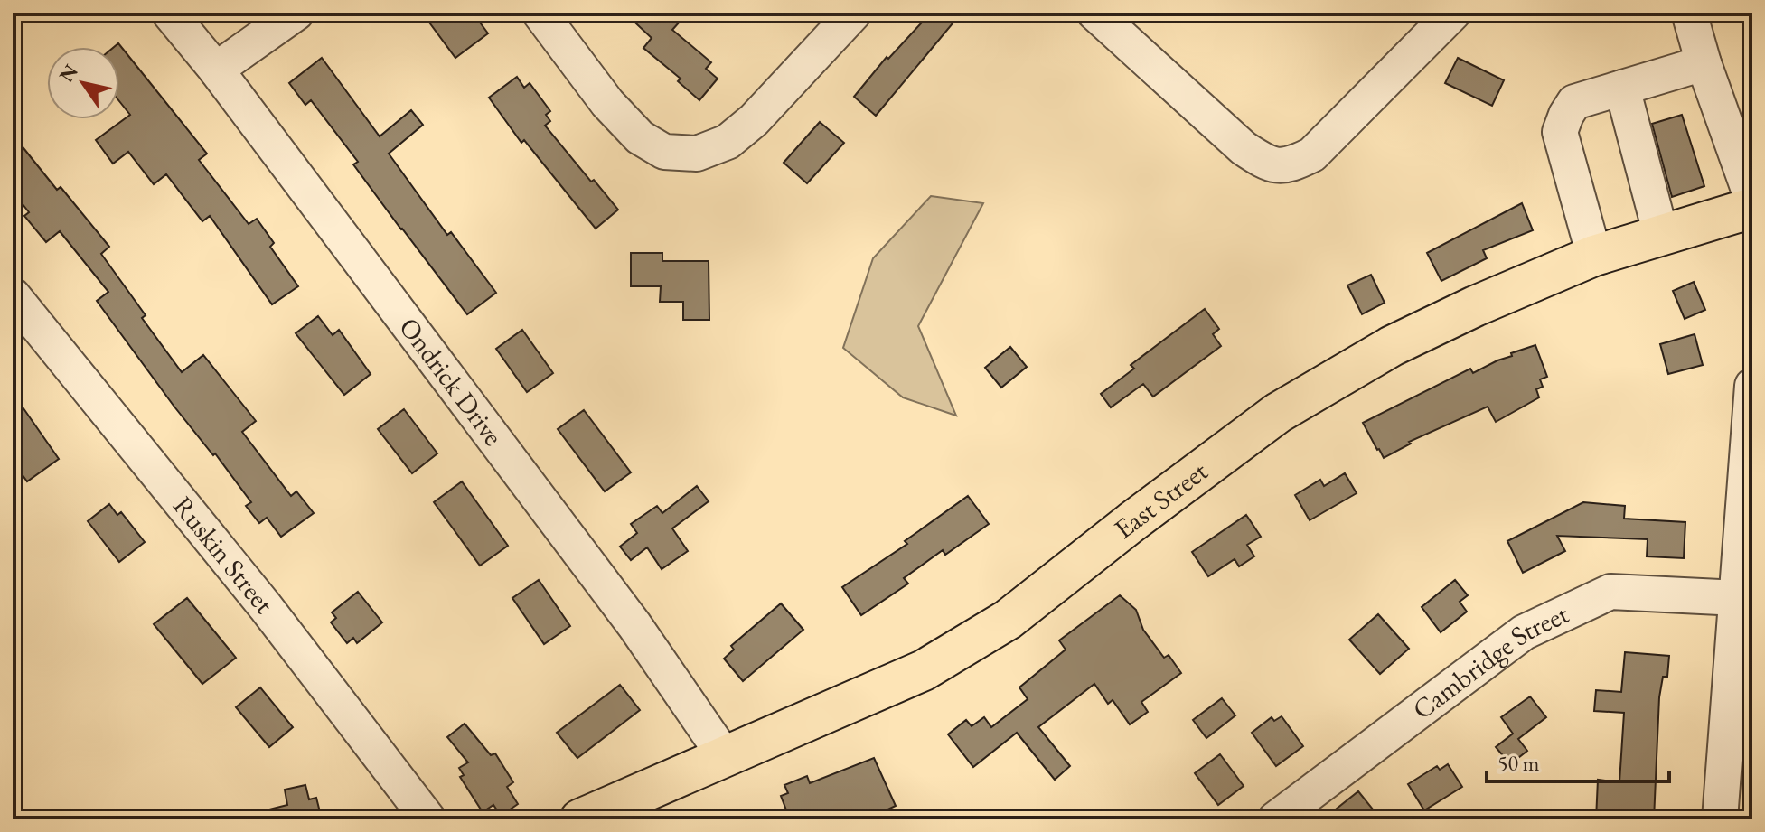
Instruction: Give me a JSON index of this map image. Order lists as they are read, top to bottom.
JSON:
{
  "streets": {
    "main road": ["East Street"],
    "street": ["Ondrick Drive", "Ruskin Street", "Cambridge Street"]
  },
  "crossings": [
    ["Ondrick Drive", "East Street"]
  ],
  "scale_bar": "50 m",
  "north": "top left"
}
